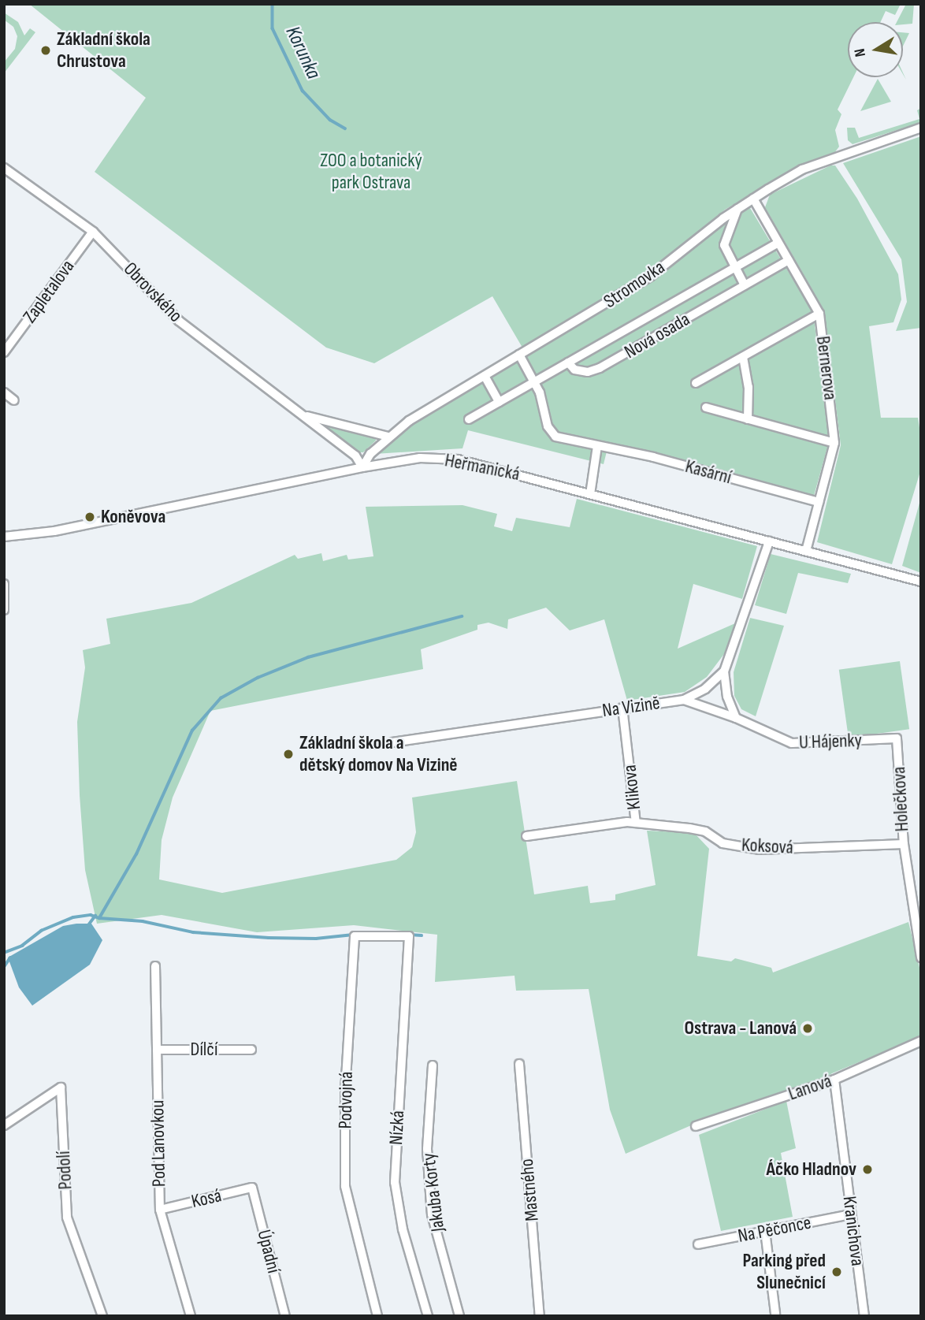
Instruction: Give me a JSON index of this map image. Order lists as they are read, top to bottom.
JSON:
{
  "streets": {
    "street": [
      "Stromovka",
      "Zapletalova",
      "Obrovského",
      "Nová osada",
      "Bernerova",
      "Heřmanická",
      "Kasární",
      "Na Vizině",
      "U Hájenky",
      "Klikova",
      "Holečkova",
      "Koksová",
      "Dílčí",
      "Lanová",
      "Podvojná",
      "Nízká",
      "Pod Lanovkou",
      "Podolí",
      "Mastného",
      "Jakuba Korty",
      "Kosá",
      "Na Pěčonce",
      "Kranichova",
      "Úpadní"
    ]
  },
  "crossings": [
    ["Stromovka", "Obrovského"],
    ["Stromovka", "Bernerova"],
    ["Stromovka", "Heřmanická"],
    ["Zapletalova", "Obrovského"],
    ["Obrovského", "Heřmanická"],
    ["Nová osada", "Bernerova"],
    ["Nová osada", "Kasární"],
    ["Bernerova", "Heřmanická"],
    ["Bernerova", "Kasární"],
    ["Heřmanická", "Na Vizině"],
    ["Na Vizině", "U Hájenky"],
    ["Na Vizině", "Klikova"],
    ["U Hájenky", "Holečkova"],
    ["Klikova", "Koksová"],
    ["Holečkova", "Koksová"],
    ["Dílčí", "Pod Lanovkou"],
    ["Lanová", "Kranichova"],
    ["Podvojná", "Nízká"],
    ["Pod Lanovkou", "Kosá"],
    ["Kosá", "Úpadní"],
    ["Na Pěčonce", "Kranichova"]
  ],
  "water": ["Korunka"],
  "parks": ["ZOO a botanický park Ostrava"],
  "places": [
    "Základní škola Chrustova",
    "Koněvova",
    "Základní škola a dětský domov Na Vizině",
    "Ostrava - Lanová",
    "Áčko Hladnov",
    "Parking před Slunečnicí"
  ],
  "north": "left"
}
